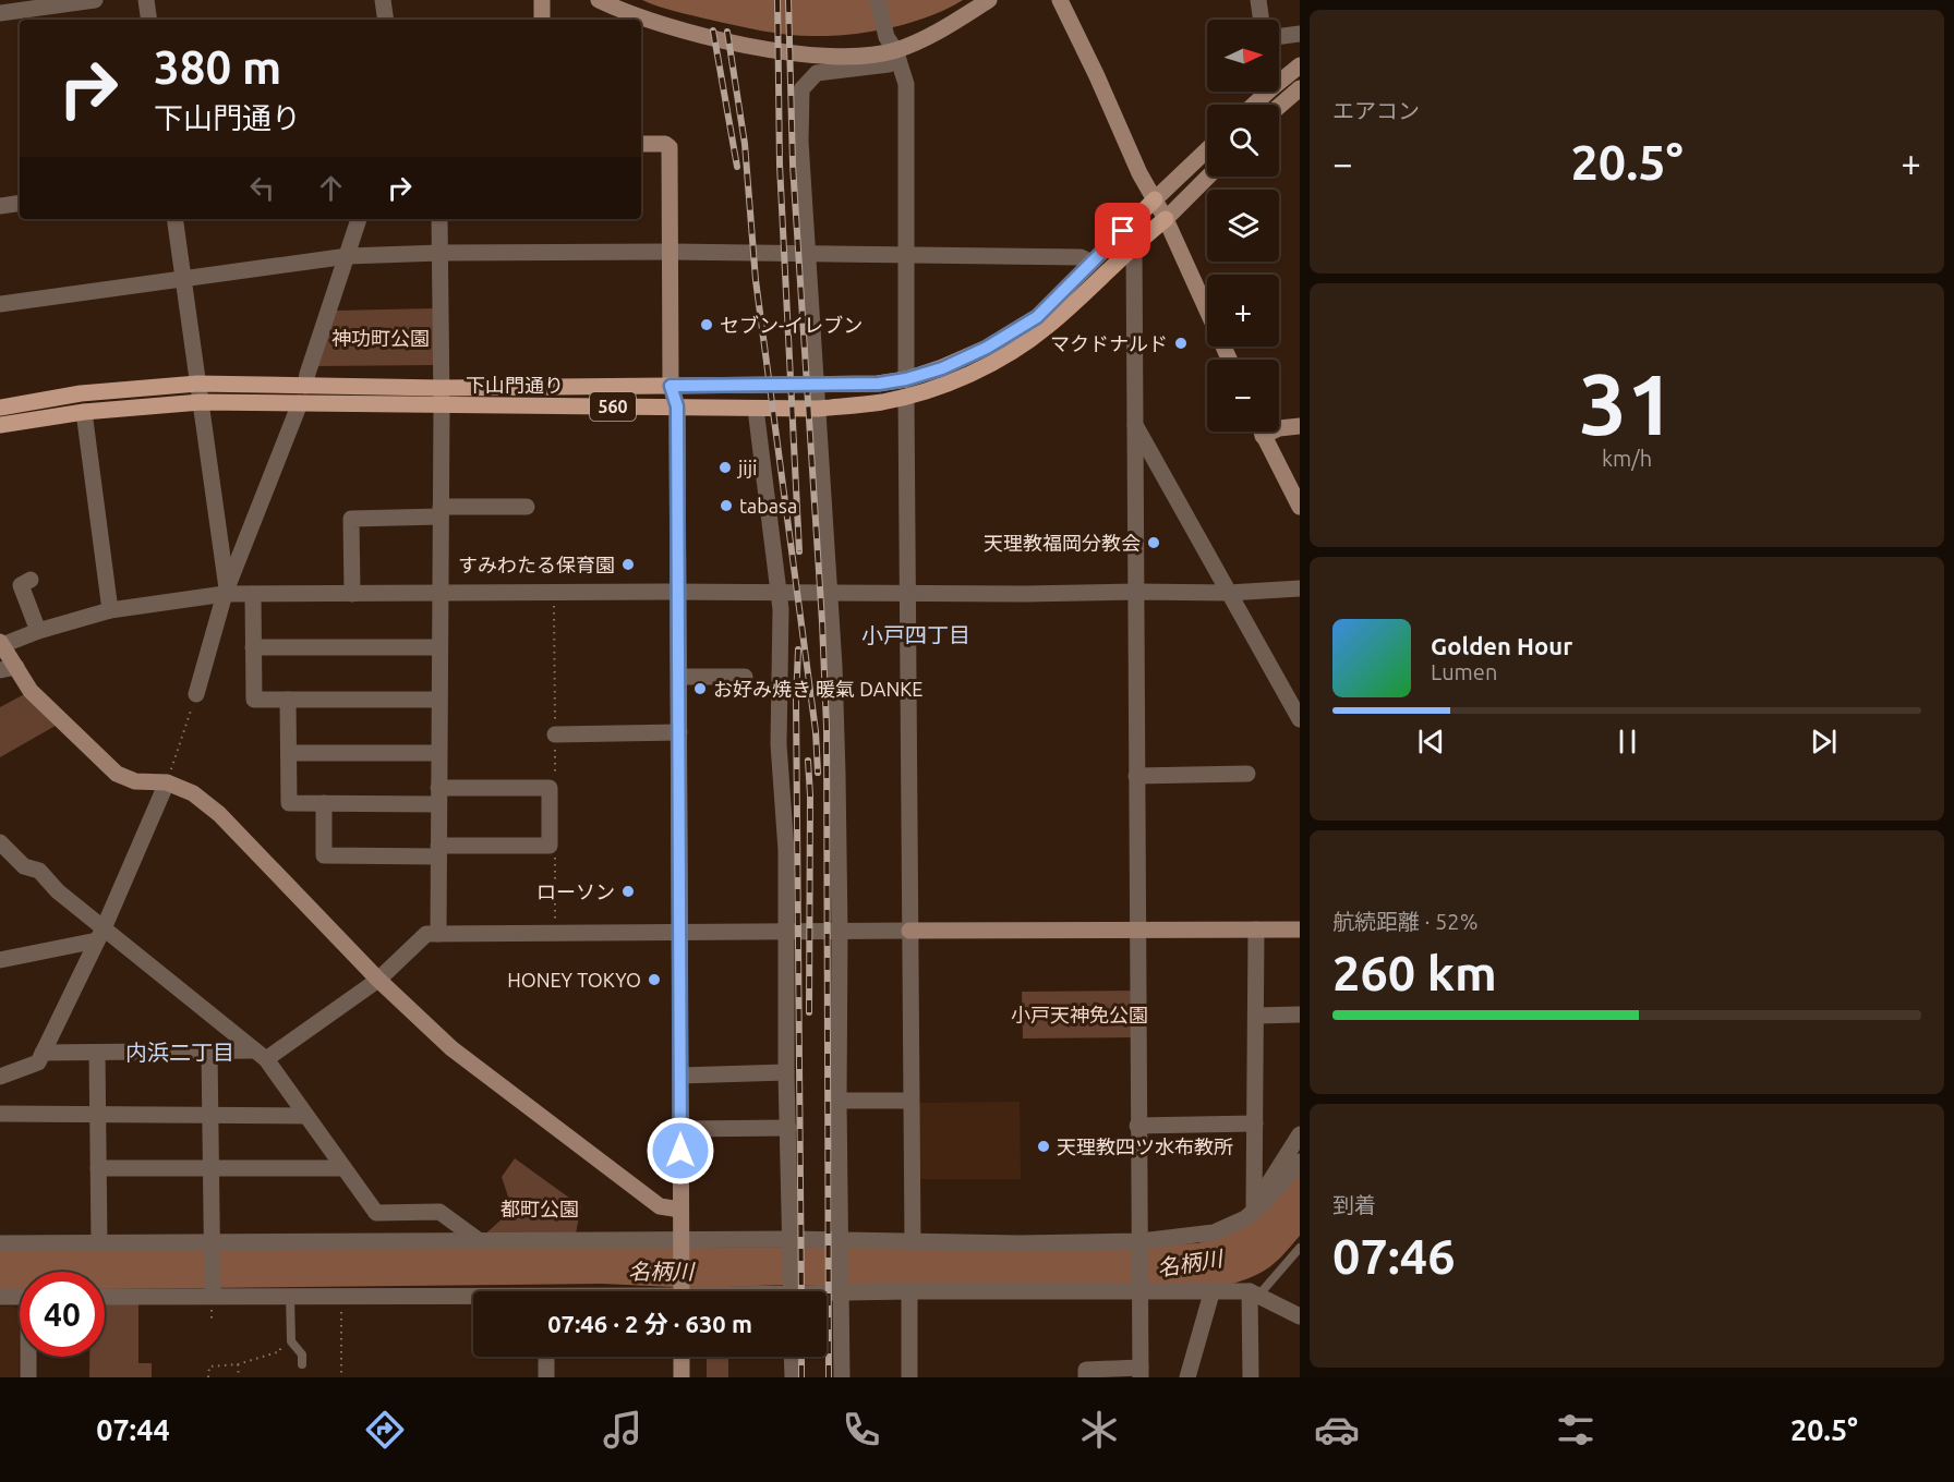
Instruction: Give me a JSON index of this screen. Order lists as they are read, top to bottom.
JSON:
{
  "streets": {
    "main road": ["下山門通り", "560"]
  },
  "districts": ["小戸四丁目", "内浜二丁目"],
  "water": ["名柄川"],
  "parks": ["神功町公園", "小戸天神免公園", "都町公園"],
  "places": [
    "セブン-イレブン",
    "マクドナルド",
    "jiji",
    "tabasa",
    "天理教福岡分教会",
    "すみわたる保育園",
    "お好み焼き 暖氣 DANKE",
    "ローソン",
    "HONEY TOKYO",
    "天理教四ツ水布教所"
  ],
  "north": "right",
  "page": {
    "tile": [
      "エアコン",
      ["31", "km/h"],
      ["航続距離 · 52%", "260 km"],
      ["到着", "07:46"]
    ],
    "map_buttons": ["+", "−"],
    "turn": ["380 m", "下山門通り"],
    "heat": ["−", "20.5°", "+"],
    "song": ["Golden Hour", "Lumen"],
    "limit": "40",
    "trip": "07:46 · 2 分 · 630 m",
    "tabs": ["07:44", "20.5°"]
  }
}
